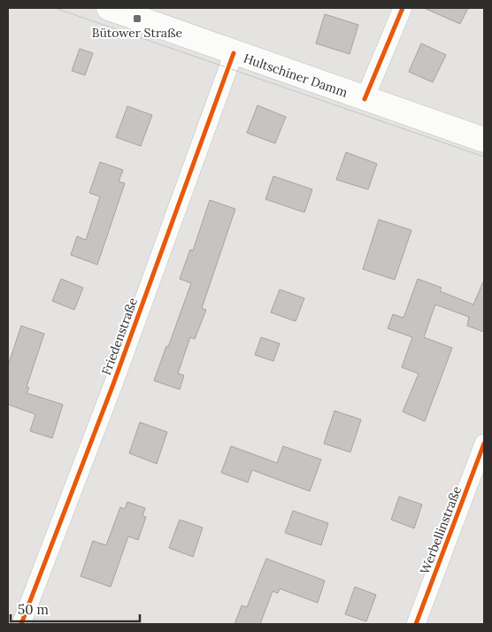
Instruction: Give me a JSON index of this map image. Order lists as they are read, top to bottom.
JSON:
{
  "streets": {
    "main road": ["Hultschiner Damm"],
    "street": ["Friedenstraße", "Werbellinstraße"]
  },
  "crossings": [
    ["Hultschiner Damm", "Friedenstraße"]
  ],
  "places": {
    "transit": ["Bütower Straße"]
  },
  "scale_bar": "50 m"
}
